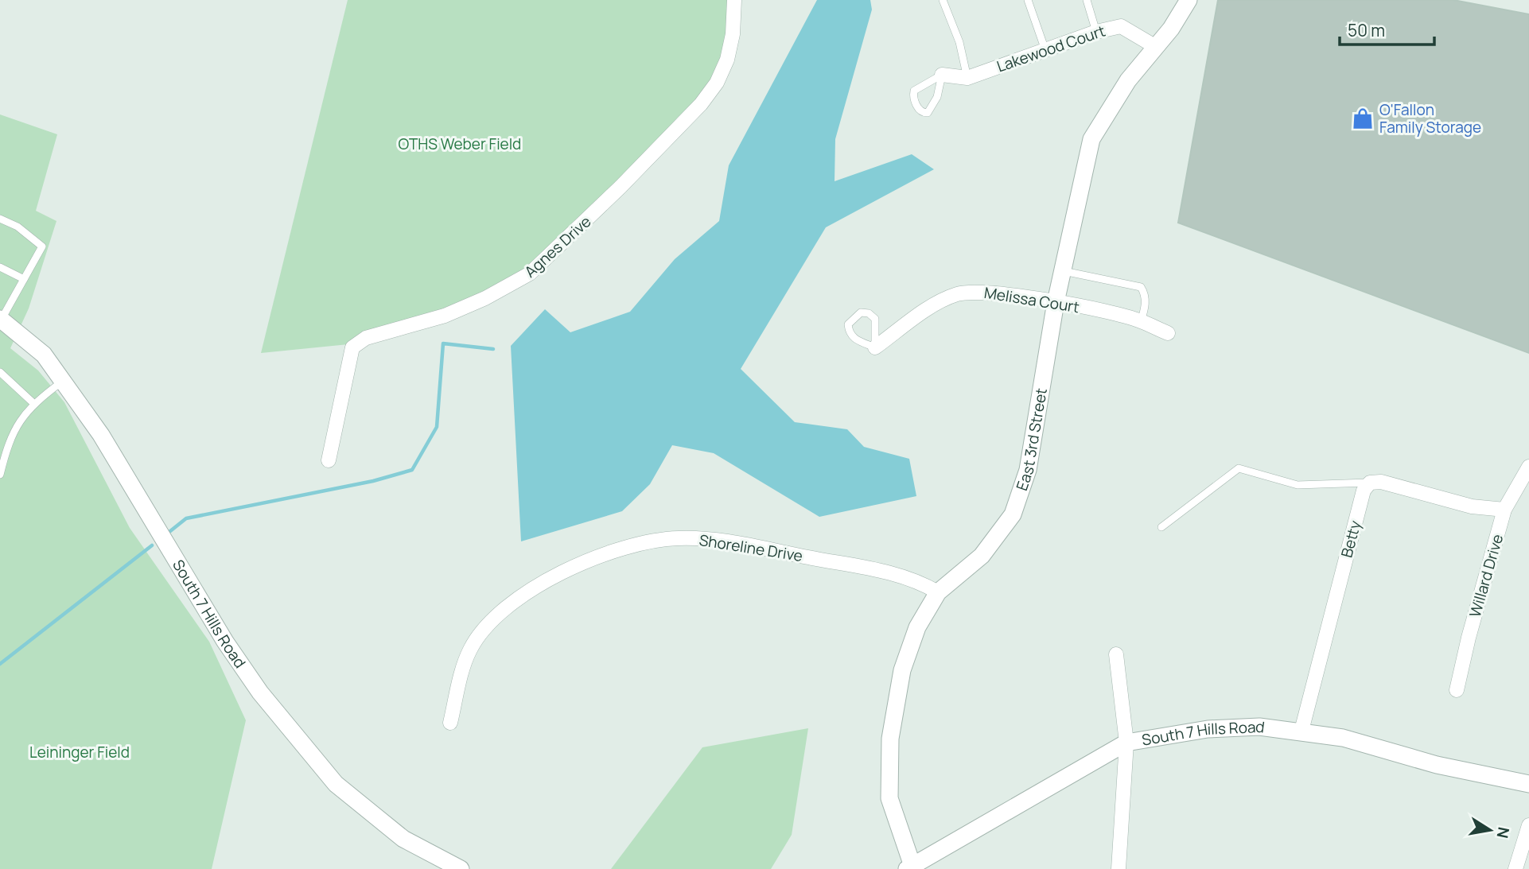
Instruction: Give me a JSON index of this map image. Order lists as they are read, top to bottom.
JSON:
{
  "streets": {
    "street": [
      "Lakewood Court",
      "Agnes Drive",
      "Melissa Court",
      "East 3rd Street",
      "Betty",
      "Shoreline Drive",
      "Willard Drive",
      "South 7 Hills Road"
    ]
  },
  "crossings": [
    ["Lakewood Court", "East 3rd Street"],
    ["Melissa Court", "East 3rd Street"],
    ["East 3rd Street", "Shoreline Drive"],
    ["East 3rd Street", "South 7 Hills Road"],
    ["Betty", "South 7 Hills Road"]
  ],
  "parks": ["OTHS Weber Field", "Leininger Field"],
  "places": {
    "shop": ["O'Fallon Family Storage"]
  },
  "scale_bar": "50 m",
  "north": "right"
}
